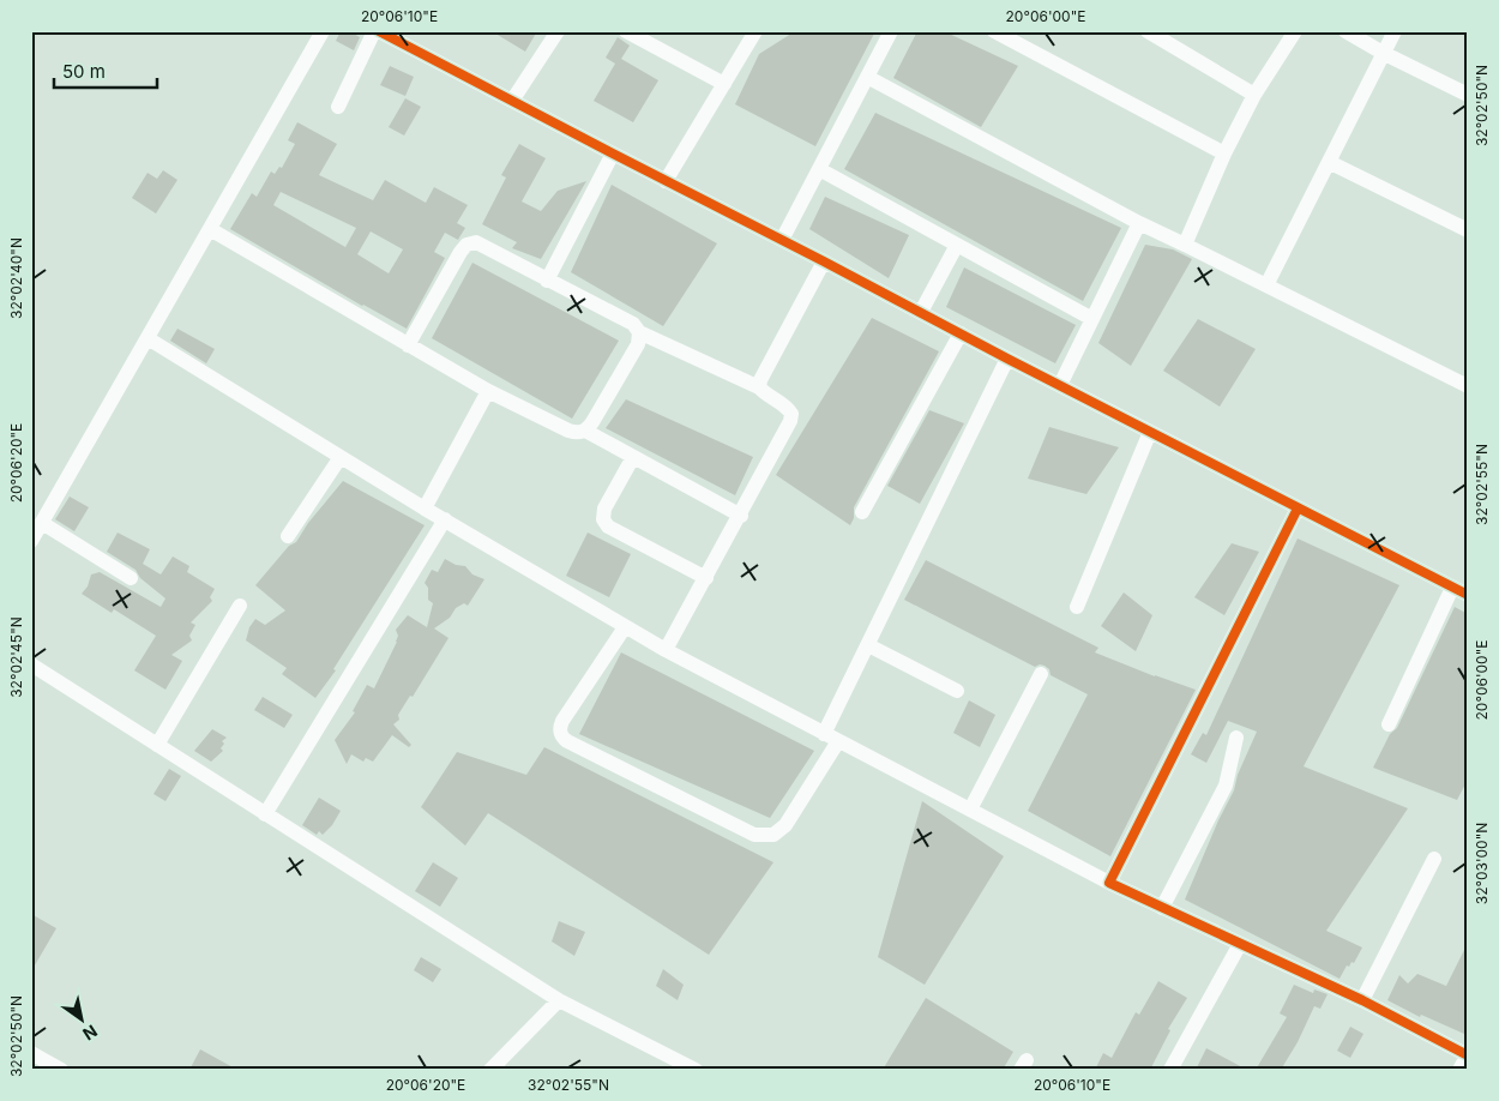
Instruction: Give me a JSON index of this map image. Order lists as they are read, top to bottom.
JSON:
{
  "scale_bar": "50 m",
  "north": "bottom right",
  "coordinates": [
    "20°06'10\"E",
    "20°06'00\"E",
    "32°02'50\"N",
    "32°02'40\"N",
    "20°06'20\"E",
    "32°02'55\"N",
    "32°02'45\"N",
    "32°03'00\"N"
  ]
}
